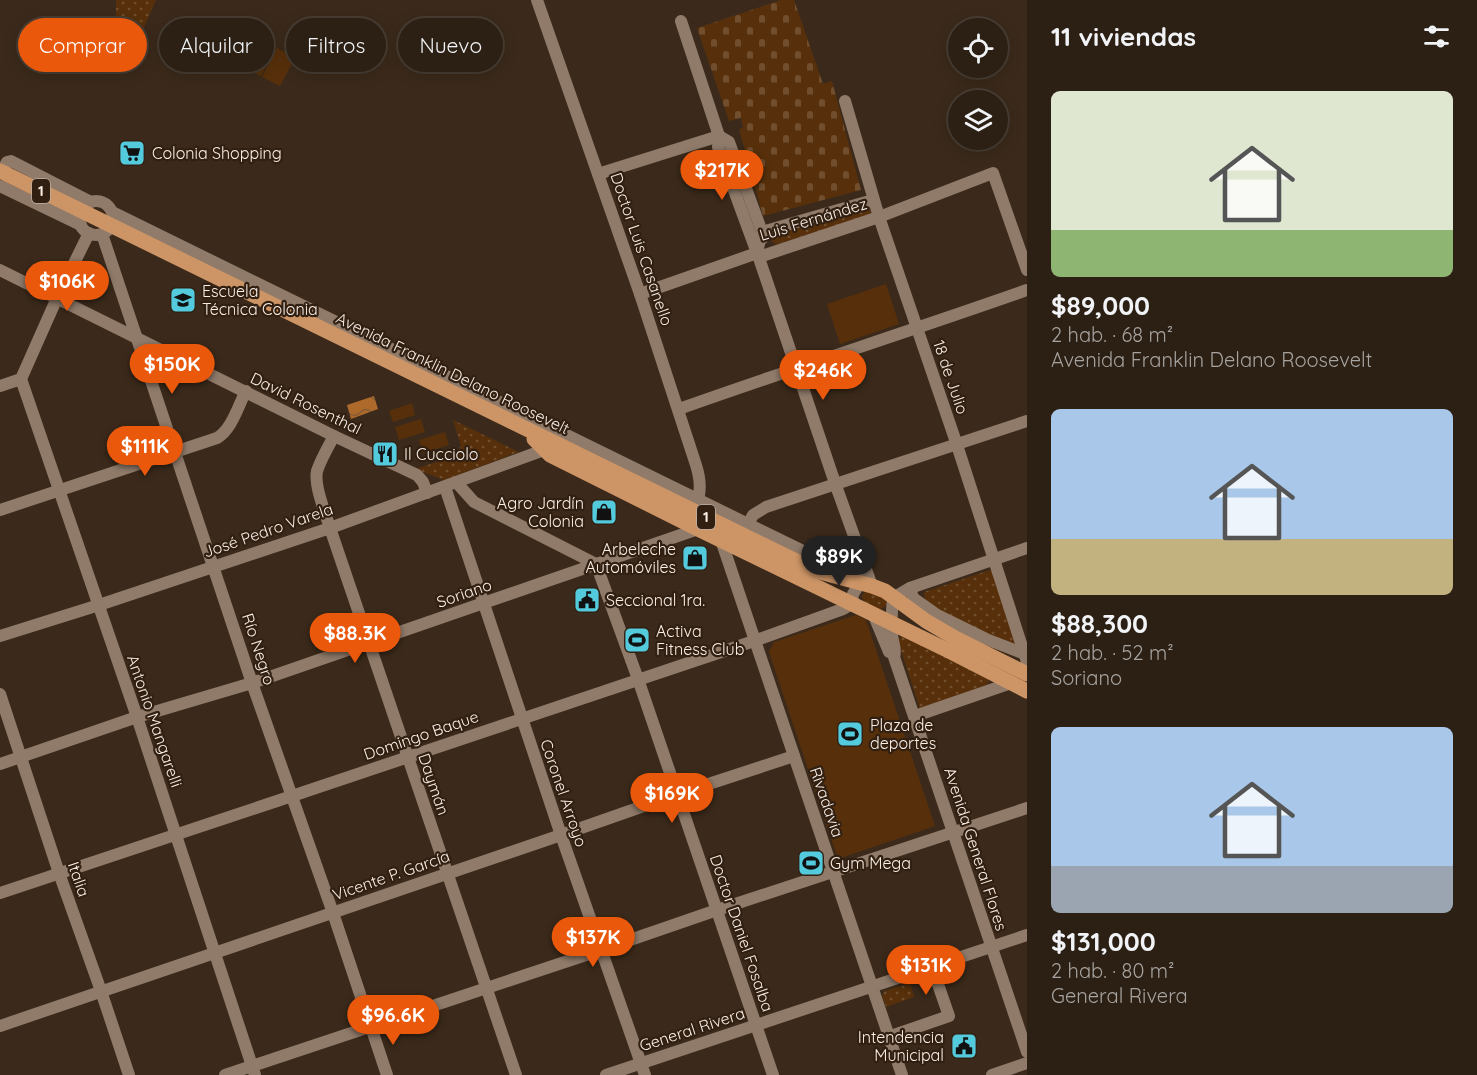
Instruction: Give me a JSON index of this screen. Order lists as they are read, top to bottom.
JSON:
{
  "streets": {
    "main road": ["1", "Avenida Franklin Delano Roosevelt"],
    "street": [
      "Luis Fernández",
      "Doctor Luis Casanello",
      "18 de Julio",
      "David Rosenthal",
      "José Pedro Varela",
      "Soriano",
      "Río Negro",
      "Antonio Mangarelli",
      "Domingo Baque",
      "Daymán",
      "Coronel Arroyo",
      "Rivadavia",
      "Avenida General Flores",
      "Vicente P. García",
      "Italia",
      "Doctor Daniel Fosalba",
      "General Rivera"
    ]
  },
  "crossings": [
    ["1", "Avenida Franklin Delano Roosevelt"],
    ["1", "Avenida General Flores"],
    ["Luis Fernández", "Doctor Luis Casanello"],
    ["Luis Fernández", "18 de Julio"],
    ["Doctor Luis Casanello", "Avenida Franklin Delano Roosevelt"],
    ["Avenida Franklin Delano Roosevelt", "José Pedro Varela"],
    ["Avenida Franklin Delano Roosevelt", "Soriano"],
    ["Avenida Franklin Delano Roosevelt", "Río Negro"],
    ["Avenida Franklin Delano Roosevelt", "Domingo Baque"],
    ["Avenida Franklin Delano Roosevelt", "Rivadavia"],
    ["Avenida Franklin Delano Roosevelt", "Avenida General Flores"],
    ["David Rosenthal", "José Pedro Varela"],
    ["David Rosenthal", "Río Negro"],
    ["David Rosenthal", "Daymán"],
    ["José Pedro Varela", "Río Negro"],
    ["José Pedro Varela", "Antonio Mangarelli"],
    ["José Pedro Varela", "Daymán"],
    ["José Pedro Varela", "Coronel Arroyo"],
    ["Soriano", "Río Negro"],
    ["Soriano", "Antonio Mangarelli"],
    ["Soriano", "Daymán"],
    ["Soriano", "Coronel Arroyo"],
    ["Soriano", "Italia"],
    ["Soriano", "Doctor Daniel Fosalba"],
    ["Río Negro", "Domingo Baque"],
    ["Río Negro", "Vicente P. García"],
    ["Antonio Mangarelli", "Domingo Baque"],
    ["Antonio Mangarelli", "Vicente P. García"],
    ["Domingo Baque", "Daymán"],
    ["Domingo Baque", "Coronel Arroyo"],
    ["Domingo Baque", "Rivadavia"],
    ["Domingo Baque", "Italia"],
    ["Domingo Baque", "Doctor Daniel Fosalba"],
    ["Daymán", "Vicente P. García"],
    ["Coronel Arroyo", "Vicente P. García"],
    ["Coronel Arroyo", "General Rivera"],
    ["Rivadavia", "Vicente P. García"],
    ["Rivadavia", "General Rivera"],
    ["Avenida General Flores", "General Rivera"],
    ["Vicente P. García", "Italia"],
    ["Vicente P. García", "Doctor Daniel Fosalba"],
    ["Doctor Daniel Fosalba", "General Rivera"]
  ],
  "places": {
    "supermarket": ["Colonia Shopping"],
    "school or university": ["Escuela Técnica Colonia"],
    "restaurant": ["Il Cucciolo"],
    "shop": ["Agro Jardín Colonia", "Arbeleche Automóviles"],
    "public building": ["Seccional 1ra.", "Intendencia Municipal"],
    "sports": ["Activa Fitness Club", "Plaza de deportes", "Gym Mega"]
  },
  "page": {
    "heading": "11 viviendas",
    "chip": [
      "Comprar",
      "Alquilar",
      "Filtros",
      "Nuevo"
    ],
    "list": [
      {
        "name": "$89,000",
        "note": "2 hab. · 68 m² · Avenida Franklin Delano Roosevelt"
      },
      {
        "name": "$88,300",
        "note": "2 hab. · 52 m² · Soriano"
      },
      {
        "name": "$131,000",
        "note": "2 hab. · 80 m² · General Rivera"
      }
    ],
    "price": [
      "$217K",
      "$106K",
      "$150K",
      "$246K",
      "$111K",
      "$89K",
      "$88.3K",
      "$169K",
      "$137K",
      "$131K",
      "$96.6K"
    ]
  }
}
